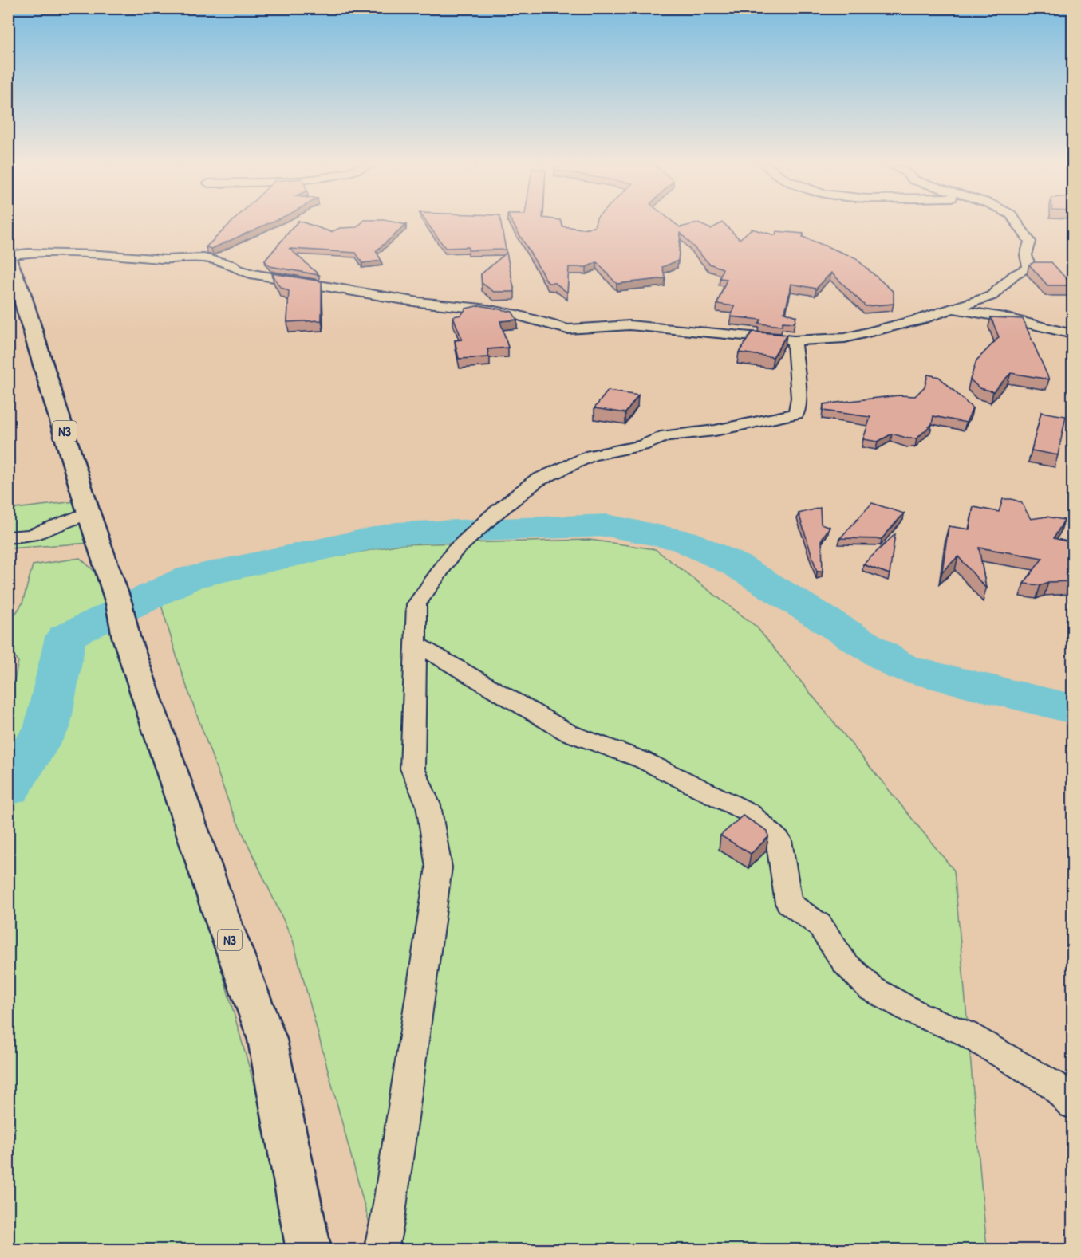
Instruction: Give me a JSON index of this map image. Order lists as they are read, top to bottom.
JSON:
{
  "streets": {
    "highway": ["N3"]
  }
}
